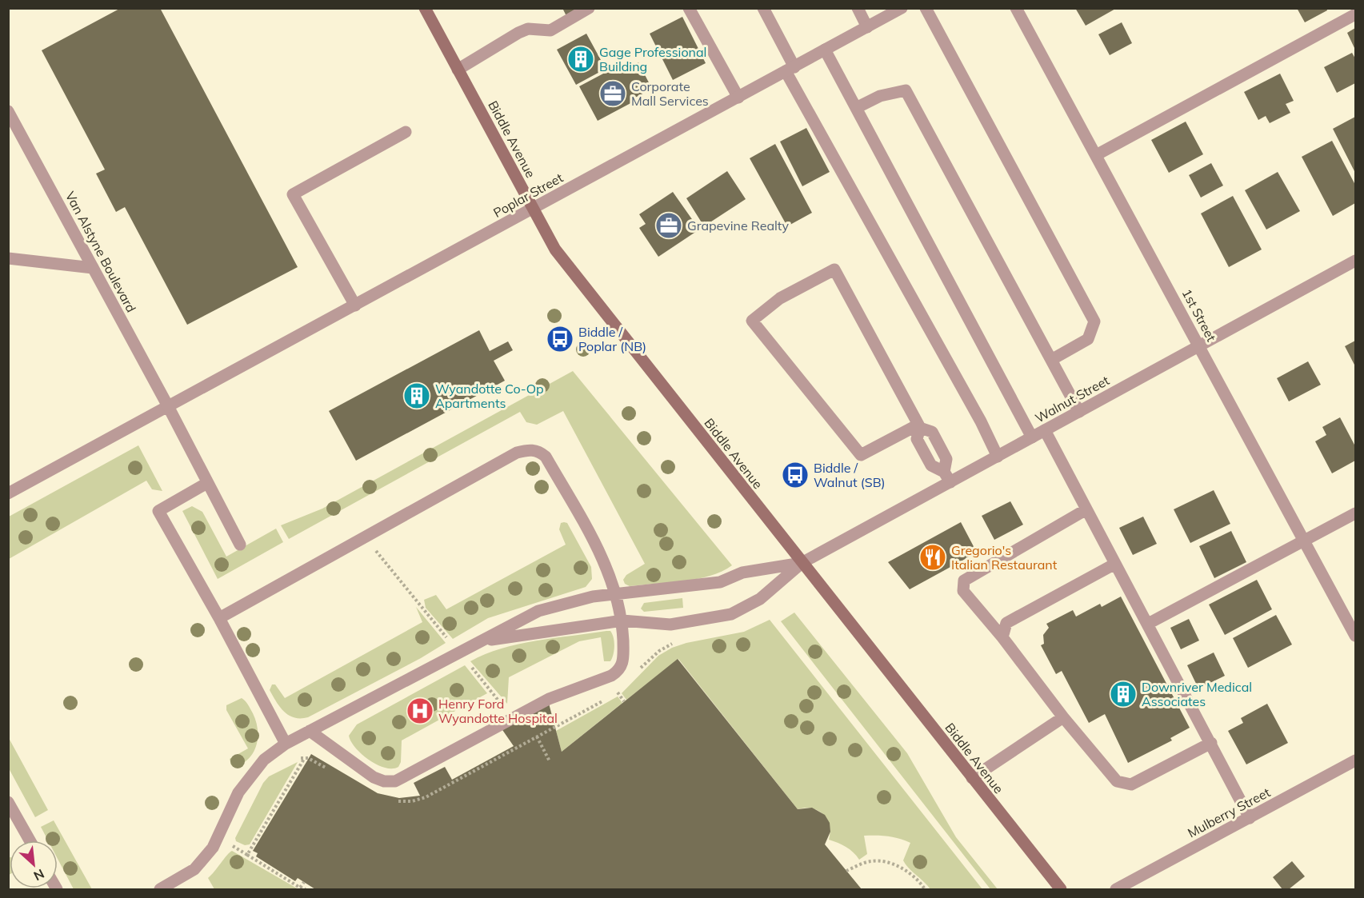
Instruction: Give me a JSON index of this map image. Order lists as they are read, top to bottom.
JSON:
{
  "streets": {
    "main road": ["Biddle Avenue"],
    "street": [
      "Poplar Street",
      "Van Alstyne Boulevard",
      "1st Street",
      "Walnut Street",
      "Mulberry Street"
    ]
  },
  "crossings": [
    ["Biddle Avenue", "Poplar Street"],
    ["Biddle Avenue", "Walnut Street"],
    ["Poplar Street", "Van Alstyne Boulevard"],
    ["1st Street", "Walnut Street"]
  ],
  "places": {
    "building": ["Gage Professional Building", "Wyandotte Co-Op Apartments", "Downriver Medical Associates"],
    "office": ["Corporate Mall Services", "Grapevine Realty"],
    "bus stop": ["Biddle / Poplar (NB)", "Biddle / Walnut (SB)"],
    "restaurant": ["Gregorio's Italian Restaurant"],
    "hospital": ["Henry Ford Wyandotte Hospital"]
  },
  "north": "bottom right"
}
